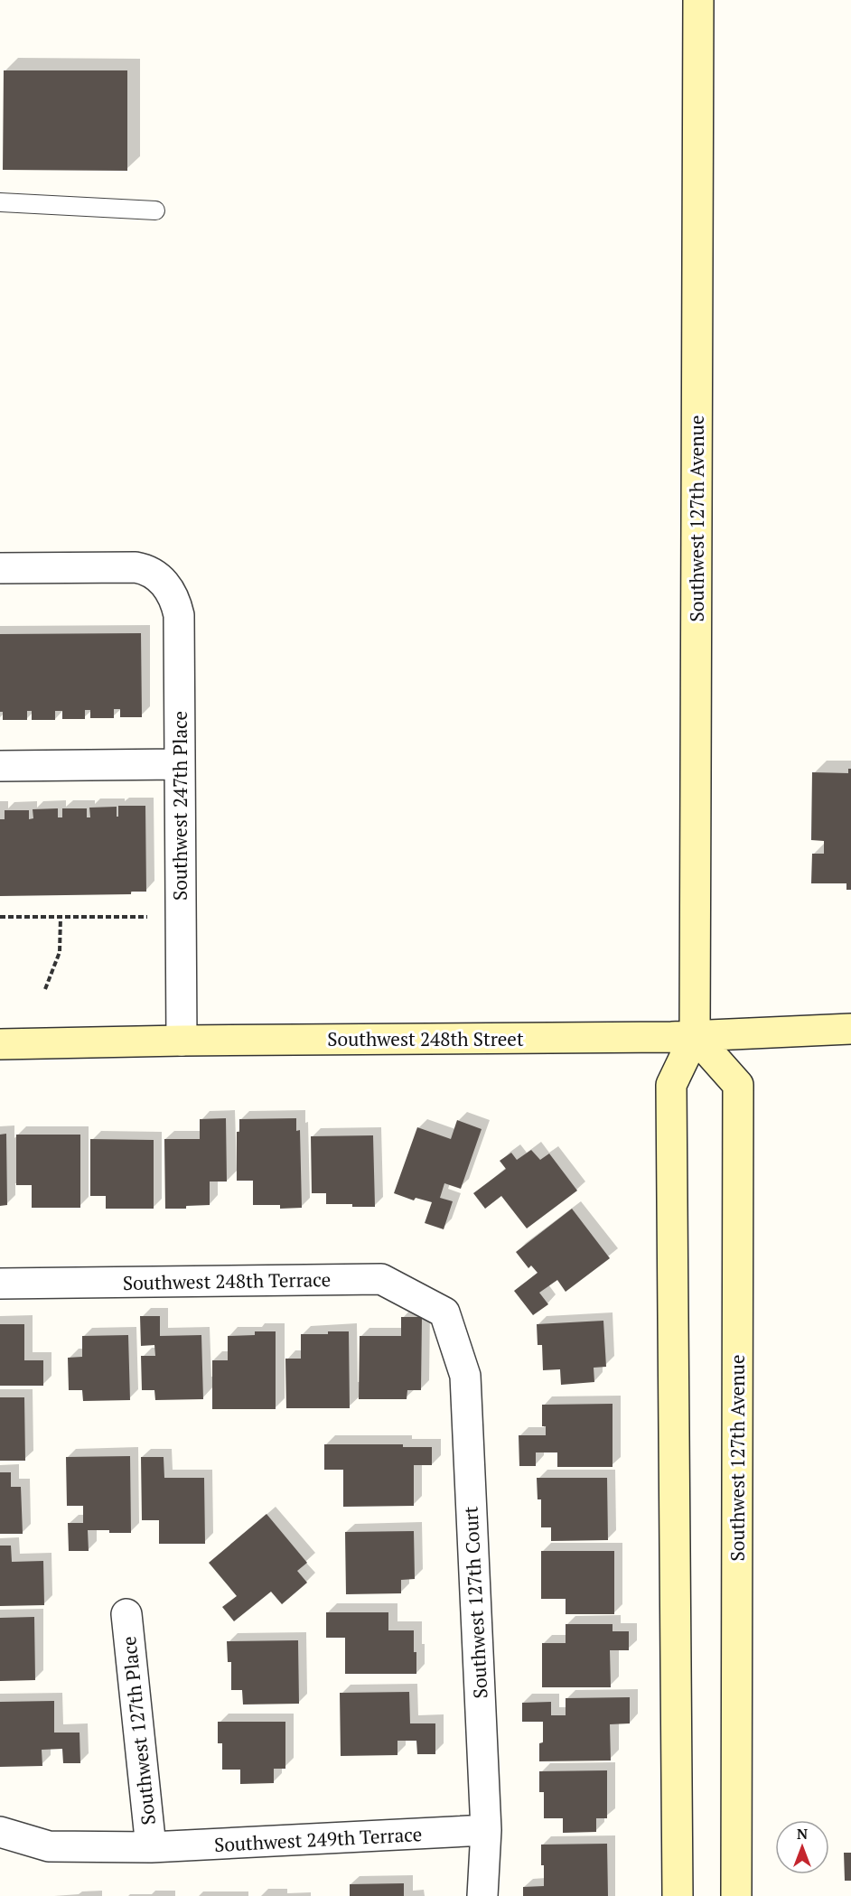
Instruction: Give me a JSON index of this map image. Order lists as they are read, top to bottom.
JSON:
{
  "streets": {
    "street": [
      "Southwest 127th Avenue",
      "Southwest 247th Place",
      "Southwest 248th Street",
      "Southwest 248th Terrace",
      "Southwest 127th Court",
      "Southwest 127th Place",
      "Southwest 249th Terrace"
    ]
  },
  "crossings": [
    ["Southwest 127th Avenue", "Southwest 248th Street"],
    ["Southwest 247th Place", "Southwest 248th Street"],
    ["Southwest 248th Terrace", "Southwest 127th Court"],
    ["Southwest 127th Court", "Southwest 249th Terrace"],
    ["Southwest 127th Place", "Southwest 249th Terrace"]
  ],
  "north": "top"
}
